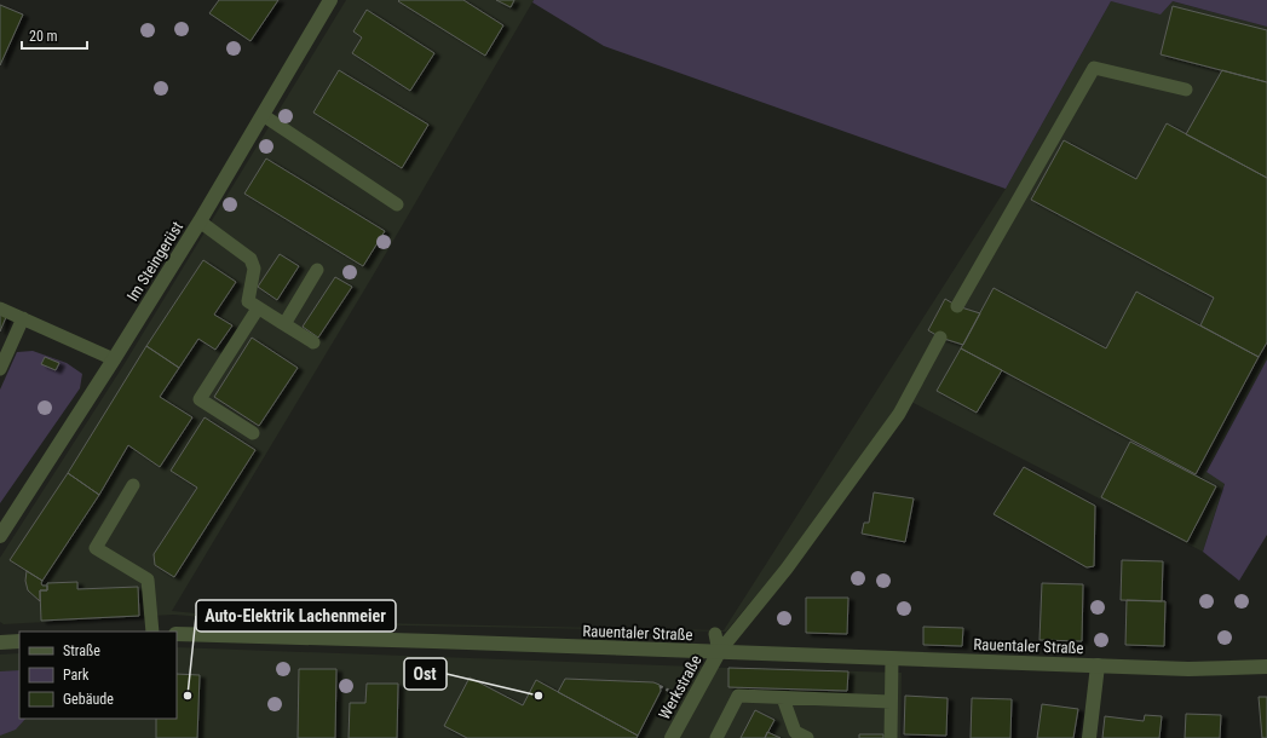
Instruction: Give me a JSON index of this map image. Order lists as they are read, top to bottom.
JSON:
{
  "streets": {
    "street": ["Im Steingerüst", "Rauentaler Straße", "Werkstraße"]
  },
  "crossings": [
    ["Rauentaler Straße", "Werkstraße"]
  ],
  "places": ["Auto-Elektrik Lachenmeier", "Ost"],
  "legend": ["Straße", "Park", "Gebäude"],
  "scale_bar": "20 m"
}
